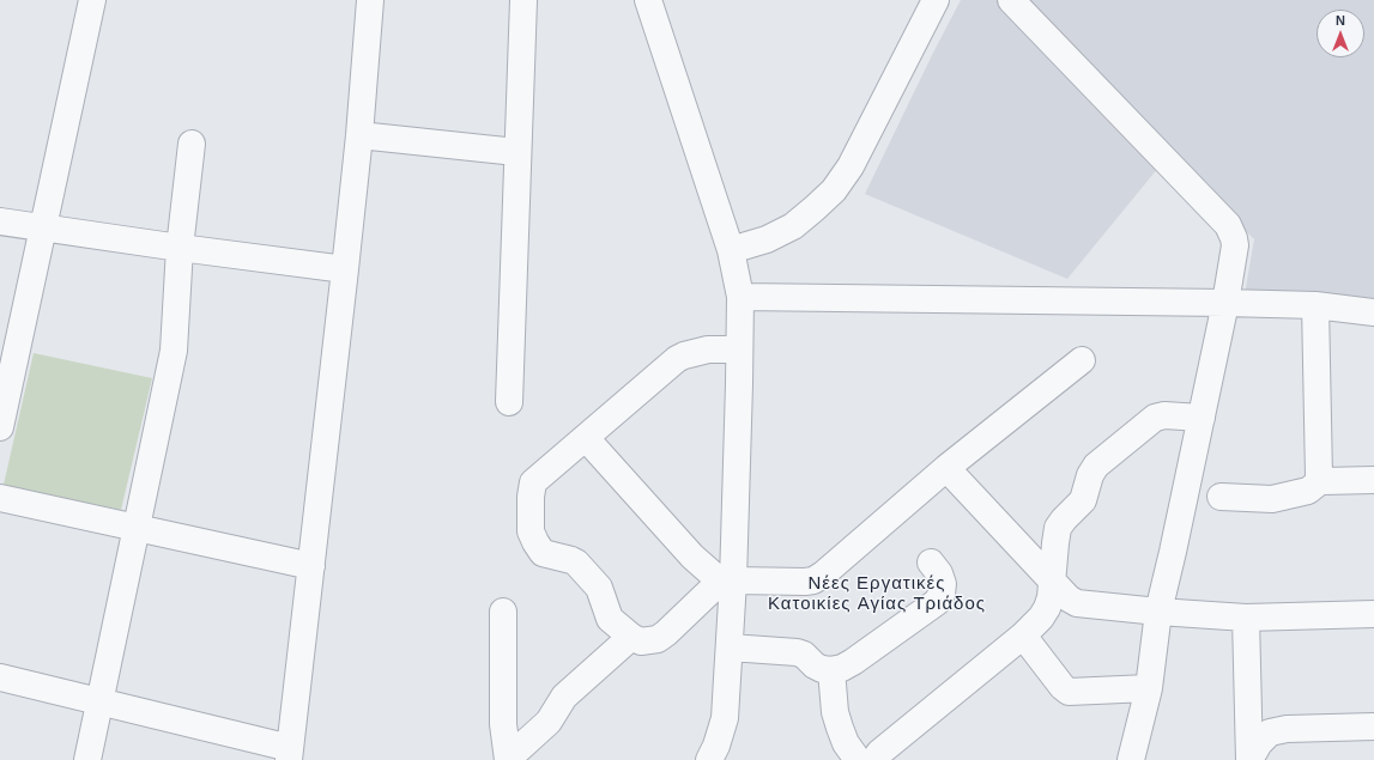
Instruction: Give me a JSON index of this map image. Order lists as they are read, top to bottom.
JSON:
{
  "districts": ["Νέες Εργατικές Κατοικίες Αγίας Τριάδος"],
  "north": "top"
}
